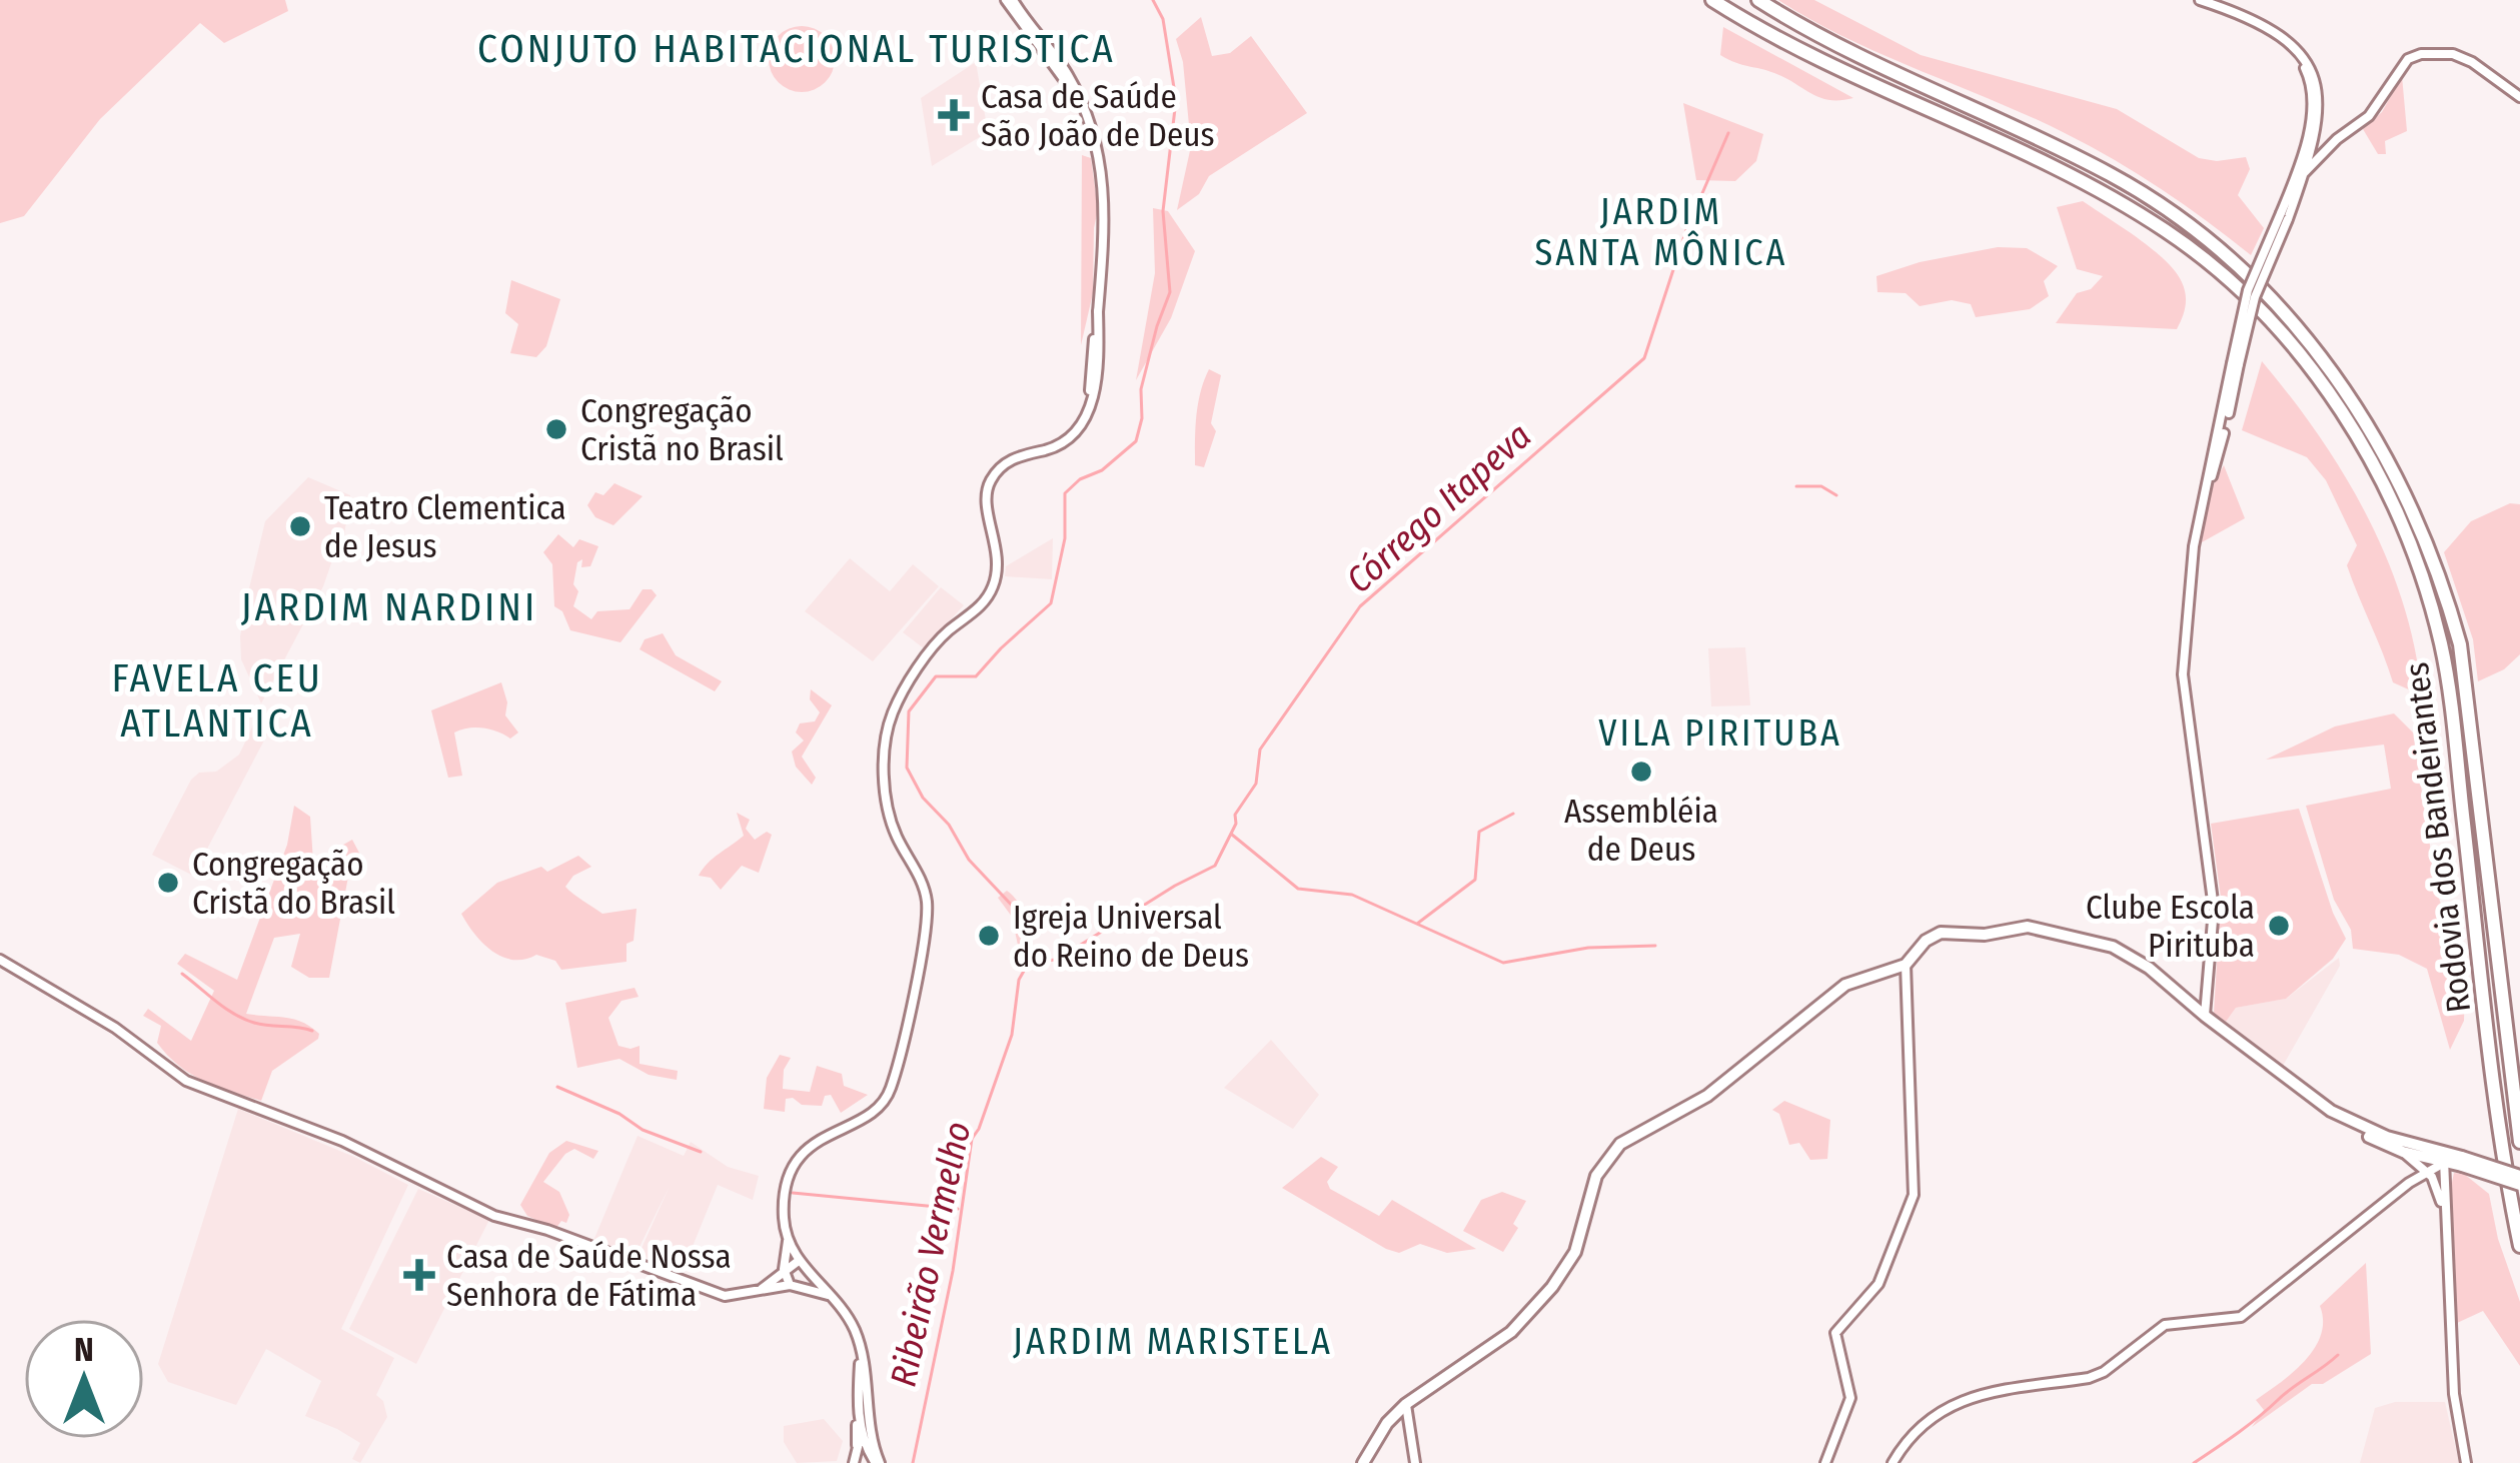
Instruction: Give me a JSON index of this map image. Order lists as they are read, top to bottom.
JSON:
{
  "streets": {
    "highway": ["Rodovia dos Bandeirantes"]
  },
  "districts": [
    "CONJUTO HABITACIONAL TURISTICA",
    "JARDIM SANTA MÔNICA",
    "JARDIM NARDINI",
    "FAVELA CEU ATLANTICA",
    "VILA PIRITUBA",
    "JARDIM MARISTELA"
  ],
  "water": ["Córrego Itapeva", "Ribeirão Vermelho"],
  "places": {
    "health": ["Casa de Saúde São João de Deus", "Casa de Saúde Nossa Senhora de Fátima"],
    "other": [
      "Congregação Cristã no Brasil",
      "Teatro Clementica de Jesus",
      "Assembléia de Deus",
      "Congregação Cristã do Brasil",
      "Clube Escola Pirituba",
      "Igreja Universal do Reino de Deus"
    ]
  },
  "north": "top"
}
